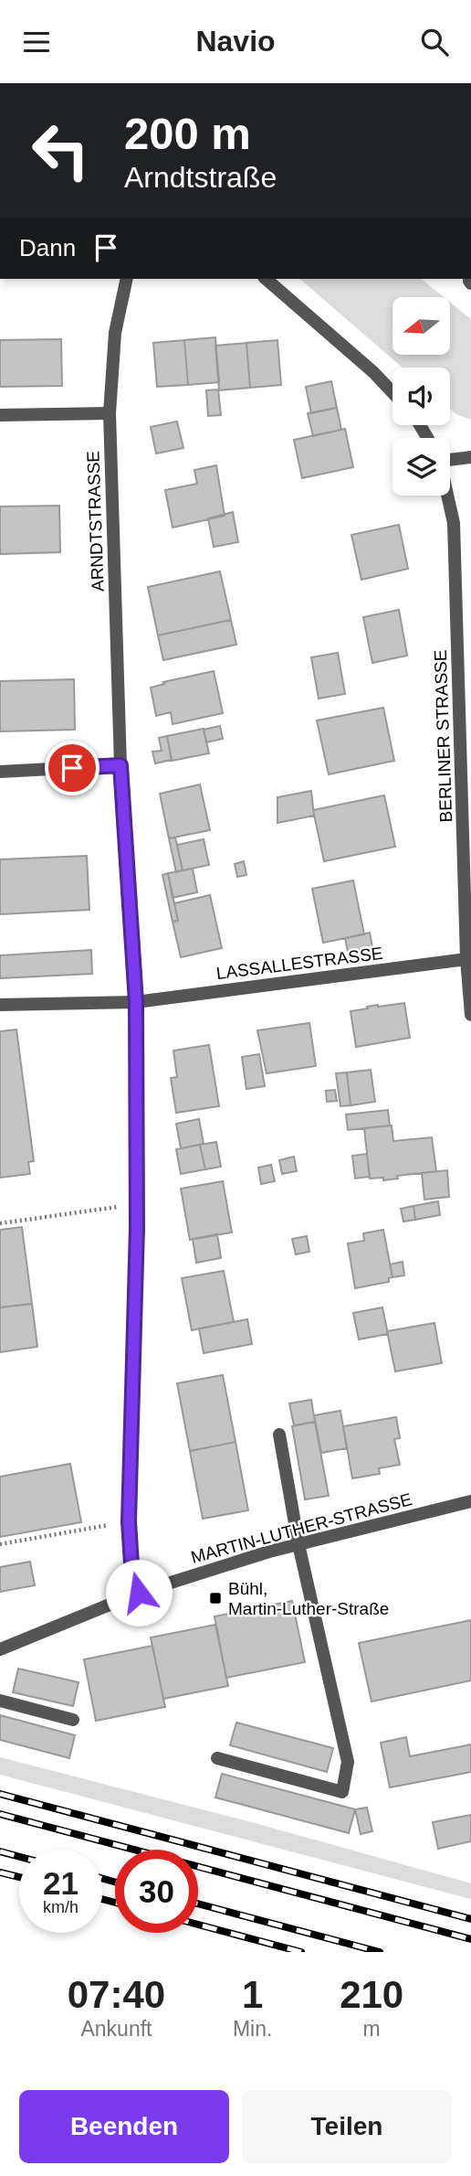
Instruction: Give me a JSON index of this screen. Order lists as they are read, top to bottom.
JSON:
{
  "streets": {
    "street": [
      "ARNDTSTRASSE",
      "BERLINER STRASSE",
      "LASSALLESTRASSE",
      "MARTIN-LUTHER-STRASSE"
    ]
  },
  "crossings": [
    ["ARNDTSTRASSE", "LASSALLESTRASSE"],
    ["ARNDTSTRASSE", "MARTIN-LUTHER-STRASSE"],
    ["BERLINER STRASSE", "LASSALLESTRASSE"]
  ],
  "places": {
    "transit": ["Bühl, Martin-Luther-Straße"]
  },
  "north": "left",
  "page": {
    "header": "Navio",
    "turn": ["200 m", "Arndtstraße"],
    "then": "Dann",
    "speed": "21 km/h",
    "limit": "30",
    "eta": [
      "07:40",
      "Ankunft",
      "1",
      "Min.",
      "210",
      "m"
    ],
    "buttons": ["Beenden", "Teilen"]
  }
}
